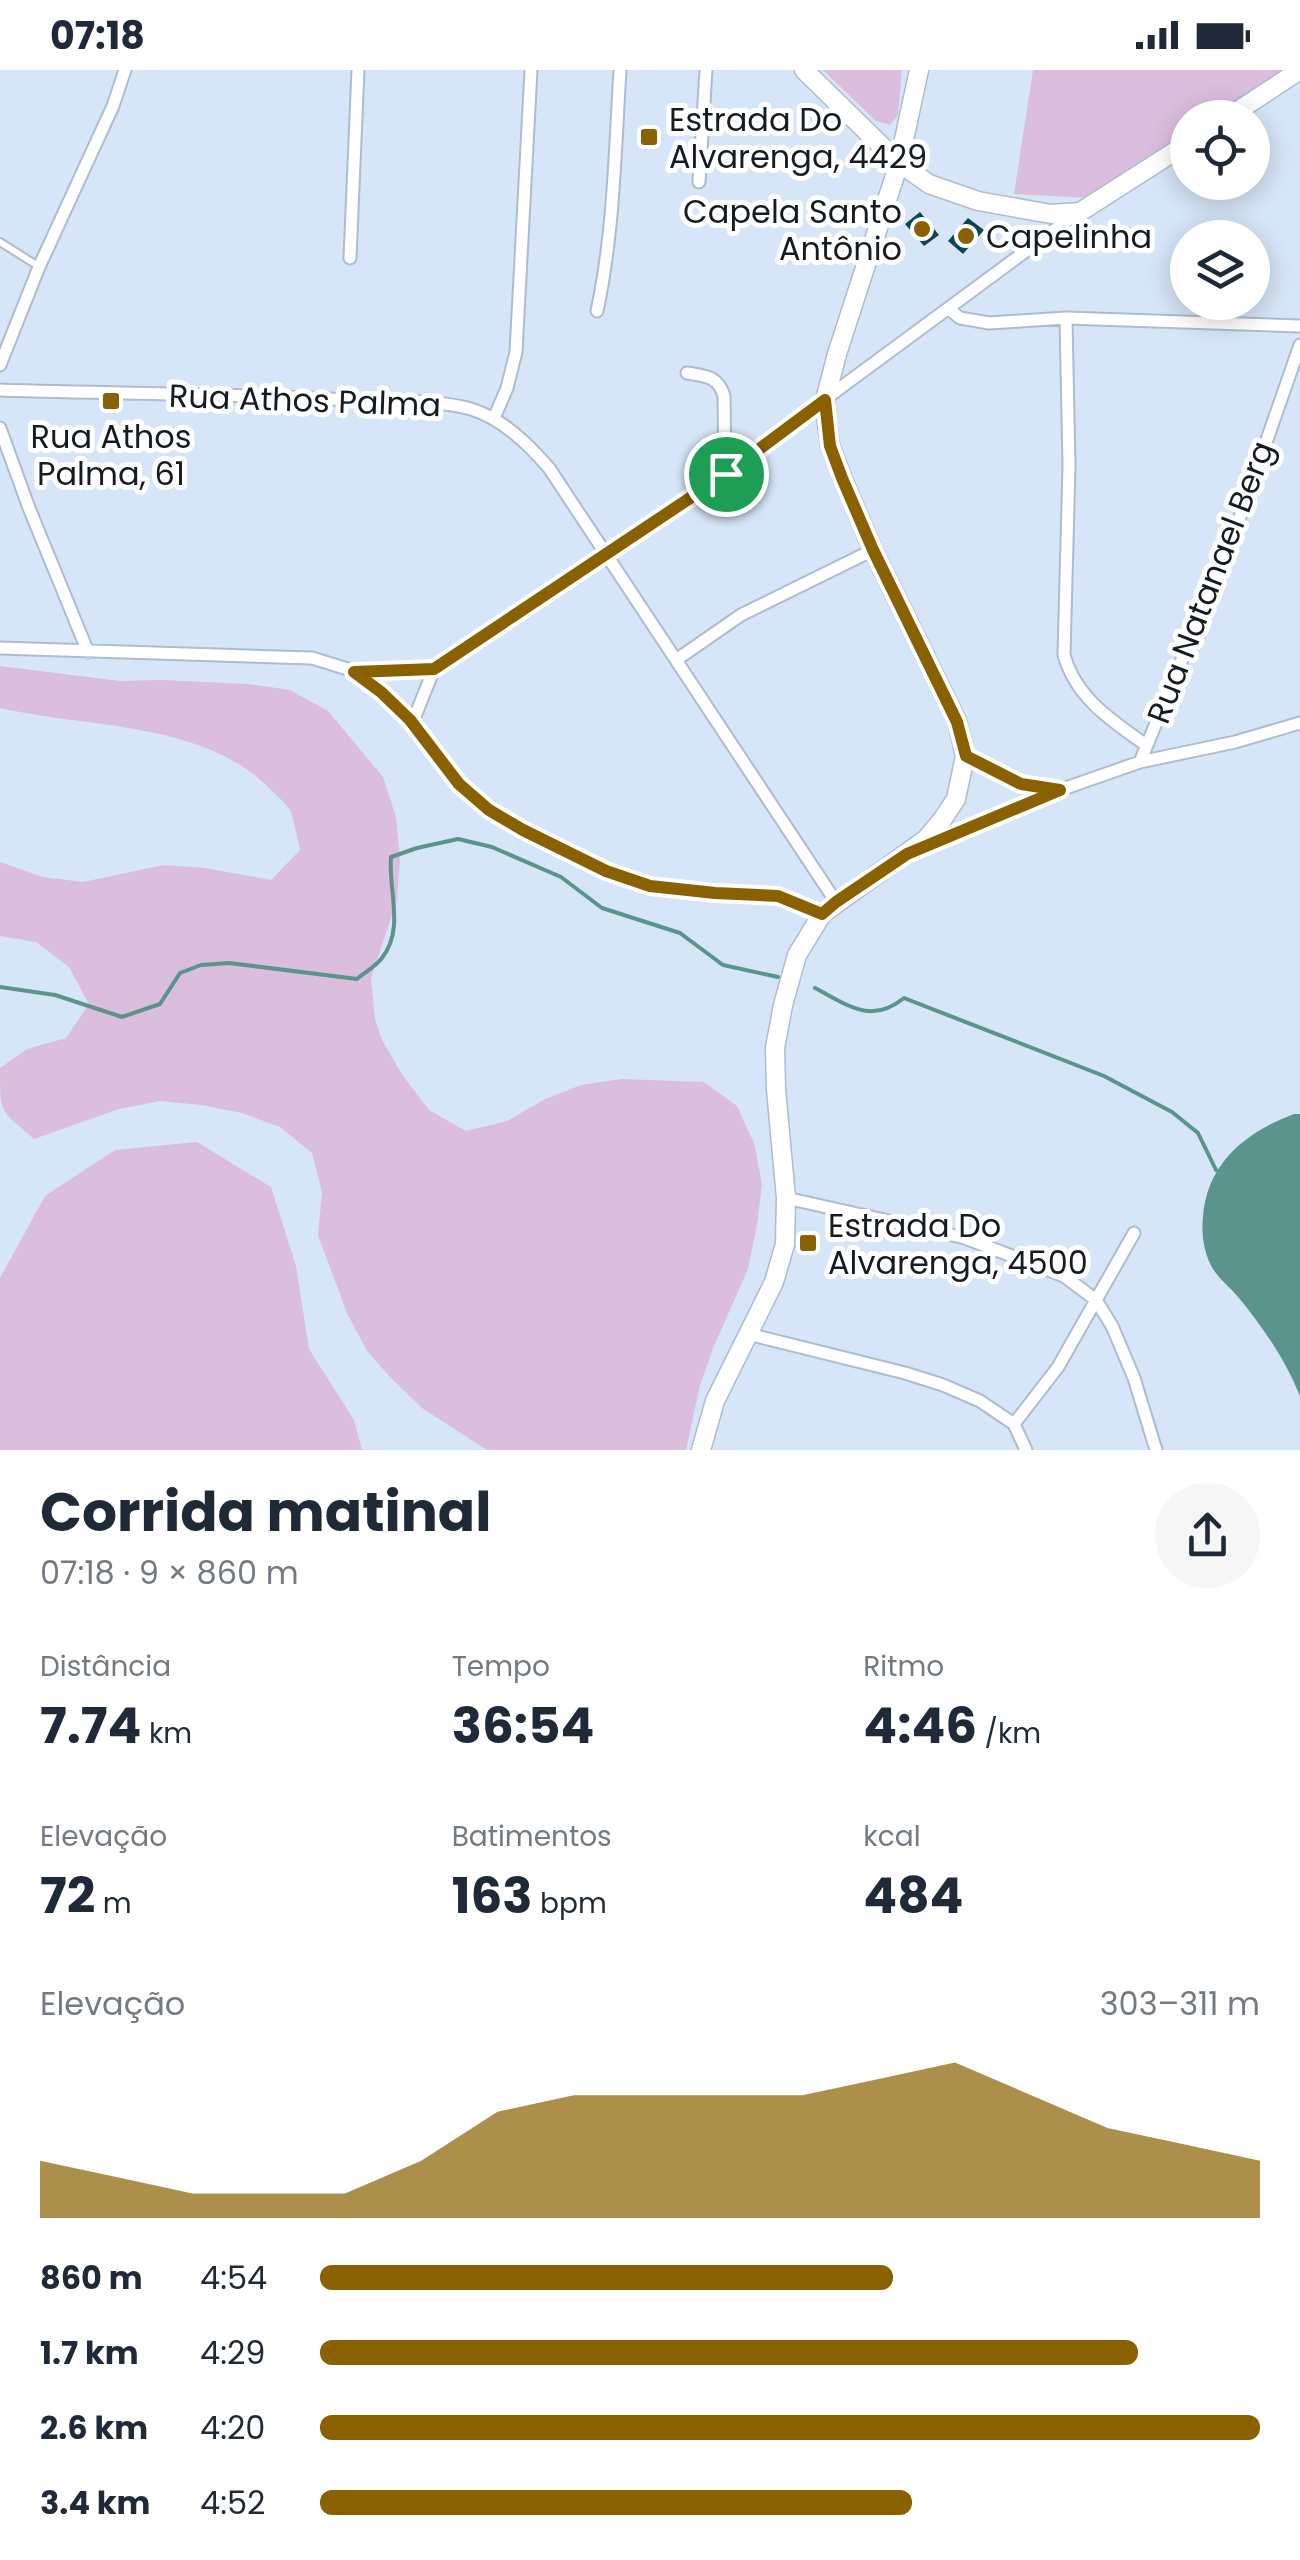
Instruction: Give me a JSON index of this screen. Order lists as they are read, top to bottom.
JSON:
{
  "streets": {
    "street": ["Rua Athos Palma", "Rua Natanael Berg"]
  },
  "places": {
    "transit": ["Estrada Do Alvarenga, 4429", "Rua Athos Palma, 61", "Estrada Do Alvarenga, 4500"],
    "other": ["Capela Santo Antônio", "Capelinha"]
  },
  "page": {
    "status": "07:18",
    "heading": ["Corrida matinal", "07:18 · 9 × 860 m"],
    "stats": [
      ["Distância", "7.74 km"],
      ["Tempo", "36:54"],
      ["Ritmo", "4:46 /km"],
      ["Elevação", "72 m"],
      ["Batimentos", "163 bpm"],
      ["kcal", "484"]
    ],
    "chart": ["Elevação", "303–311 m"],
    "list": [
      {
        "name": "860 m",
        "note": "4:54"
      },
      {
        "name": "1.7 km",
        "note": "4:29"
      },
      {
        "name": "2.6 km",
        "note": "4:20"
      },
      {
        "name": "3.4 km",
        "note": "4:52"
      }
    ]
  }
}
